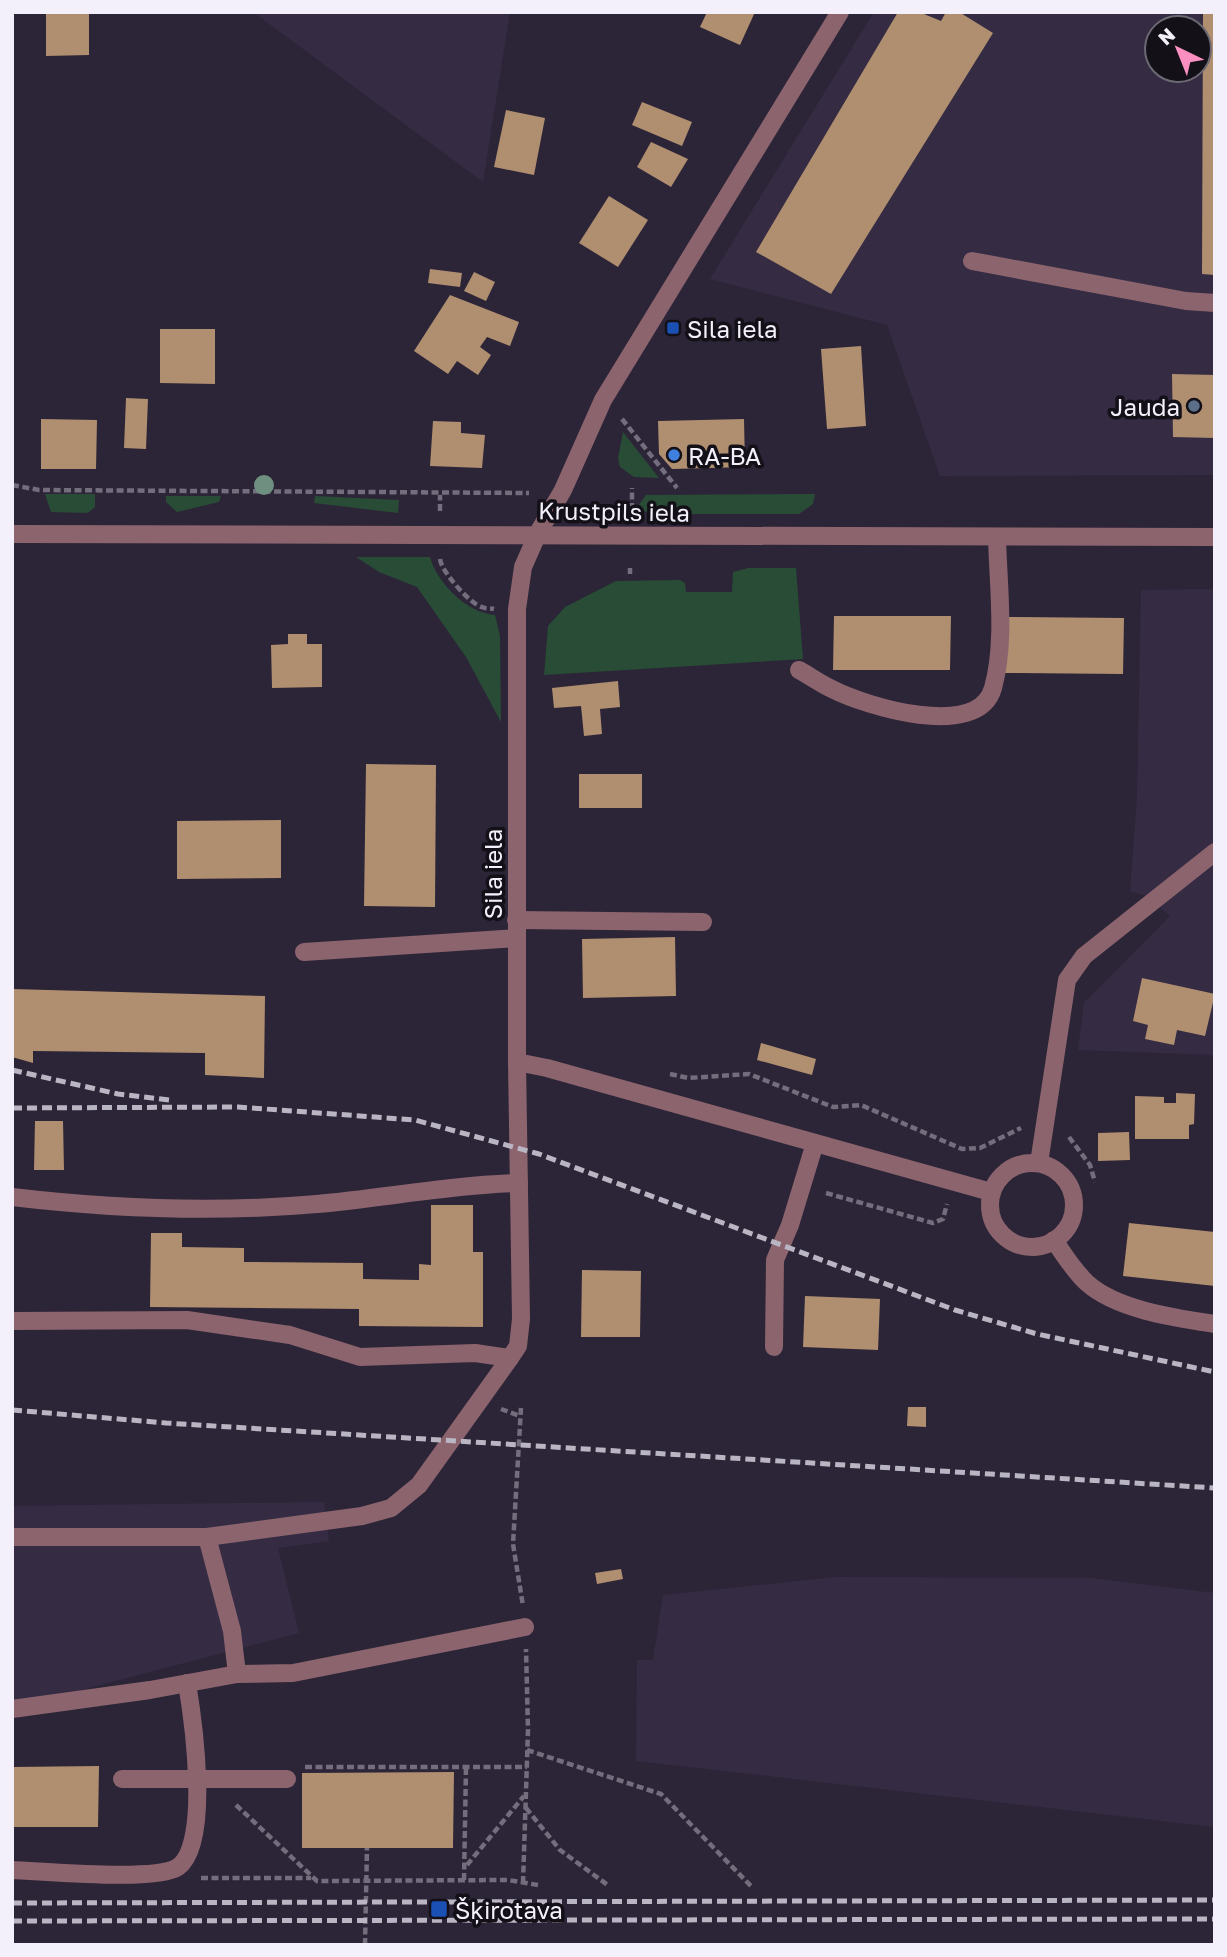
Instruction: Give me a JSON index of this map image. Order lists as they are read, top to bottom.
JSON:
{
  "streets": {
    "street": ["Krustpils iela", "Sila iela"]
  },
  "crossings": [
    ["Krustpils iela", "Sila iela"]
  ],
  "places": {
    "transit": ["Sila iela", "Šķirotava"],
    "other": ["Jauda", "RA-BA"]
  },
  "north": "top left"
}
